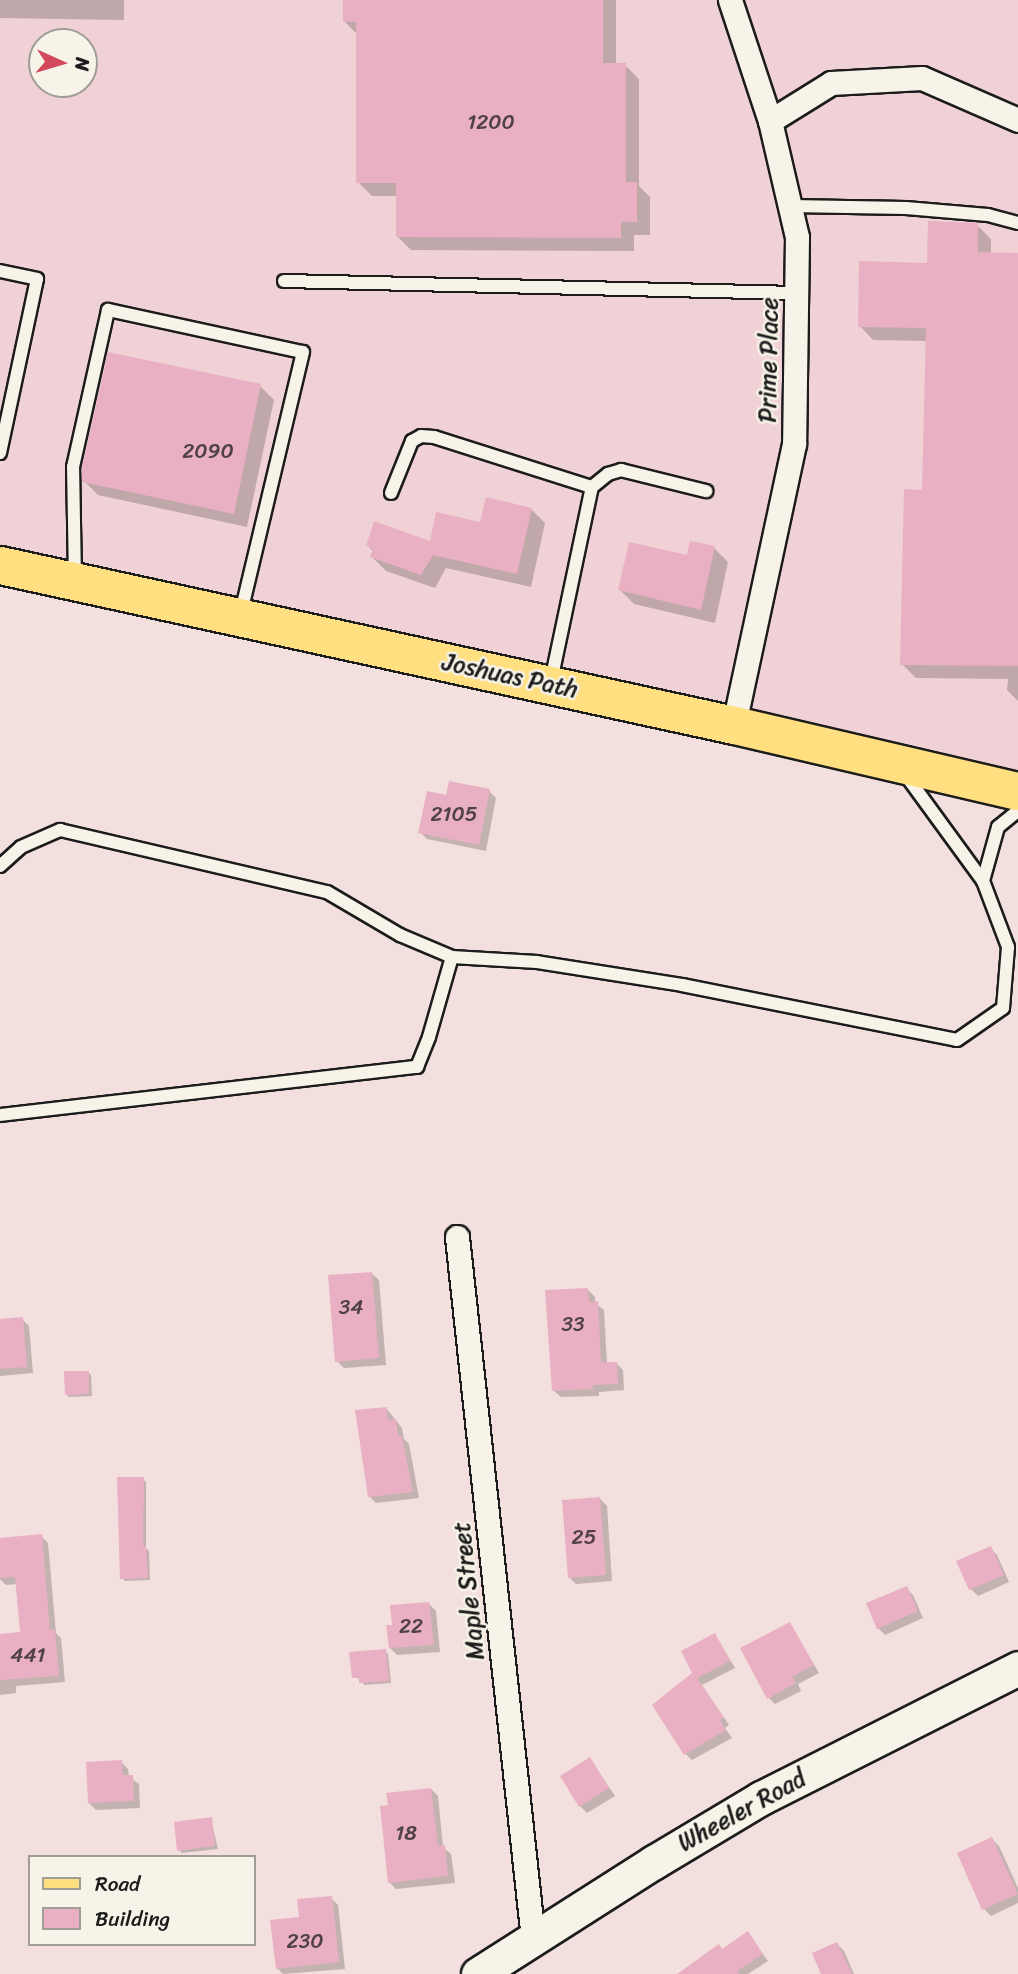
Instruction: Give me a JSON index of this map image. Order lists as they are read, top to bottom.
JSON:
{
  "streets": {
    "main road": ["Joshuas Path", "Wheeler Road"],
    "street": ["Prime Place", "Maple Street"]
  },
  "crossings": [
    ["Prime Place", "Joshuas Path"],
    ["Maple Street", "Wheeler Road"]
  ],
  "house_numbers": [
    "1200",
    "2090",
    "2105",
    "34",
    "33",
    "25",
    "22",
    "441",
    "18",
    "230"
  ],
  "legend": ["Road", "Building"],
  "north": "right"
}
